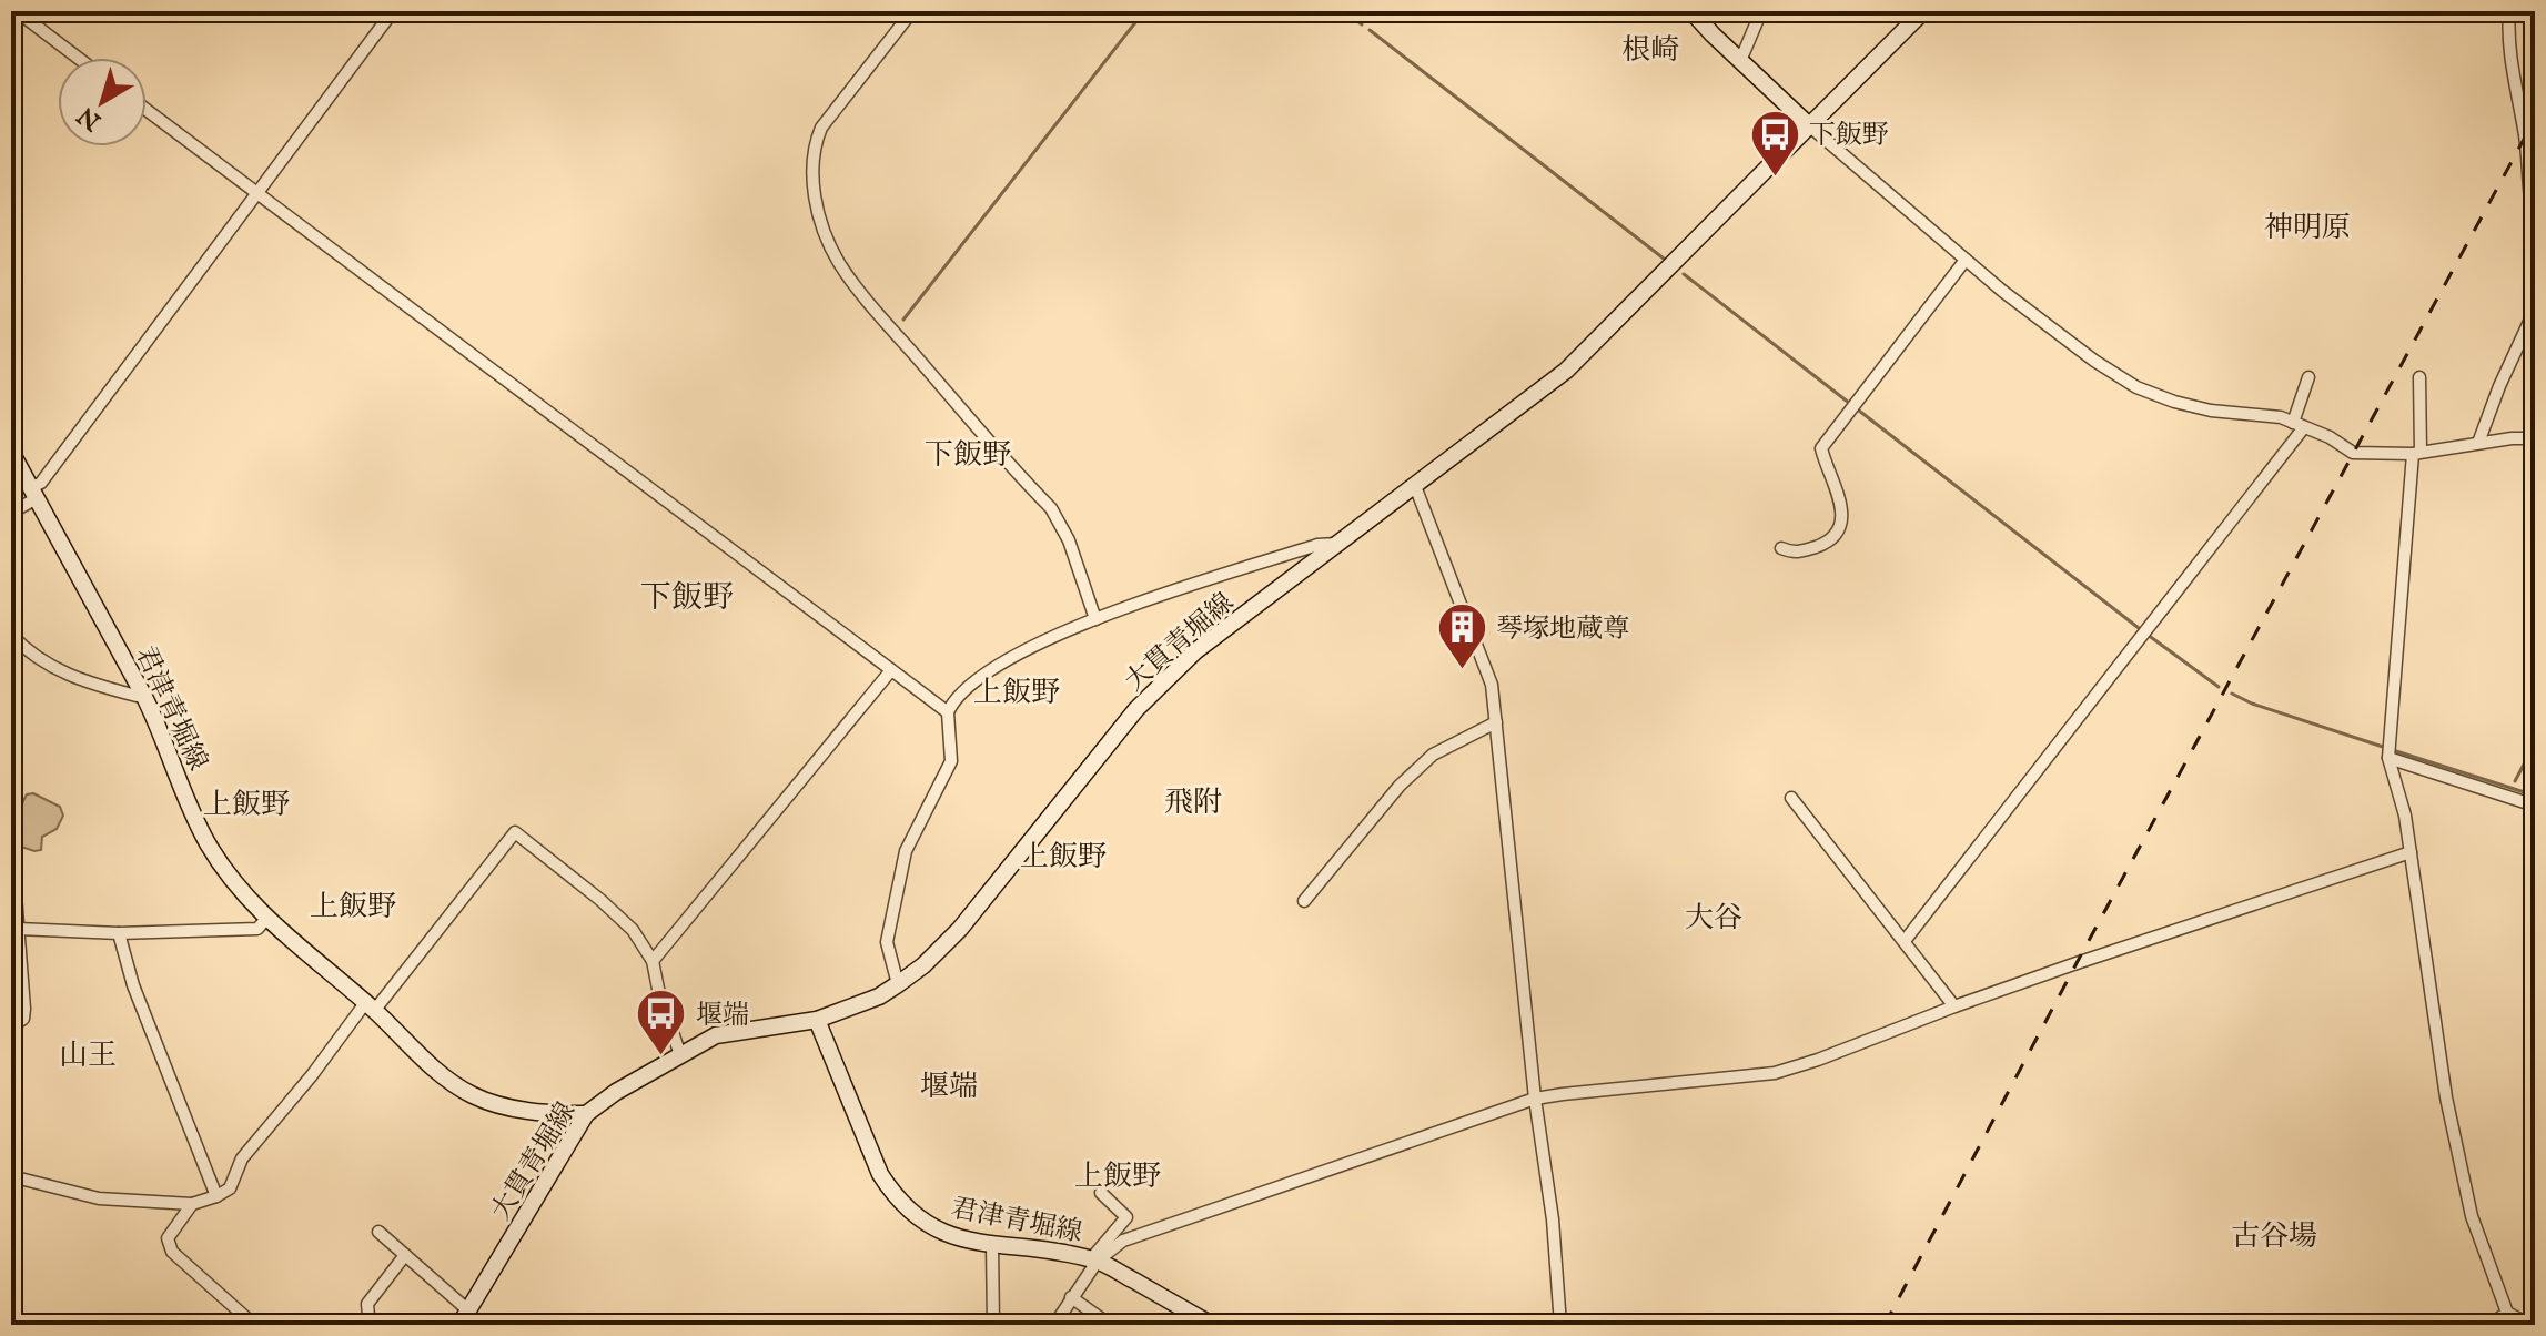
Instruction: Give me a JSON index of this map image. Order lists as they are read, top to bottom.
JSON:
{
  "streets": {
    "main road": ["大貫青堀線", "君津青堀線"]
  },
  "crossings": [
    ["大貫青堀線", "君津青堀線"]
  ],
  "districts": [
    "根崎",
    "神明原",
    "下飯野",
    "下飯野",
    "上飯野",
    "飛附",
    "上飯野",
    "上飯野",
    "上飯野",
    "大谷",
    "山王",
    "堰端",
    "上飯野",
    "古谷場"
  ],
  "places": {
    "bus stop": ["下飯野", "堰端"],
    "building": ["琴塚地蔵尊"]
  },
  "north": "bottom left"
}
